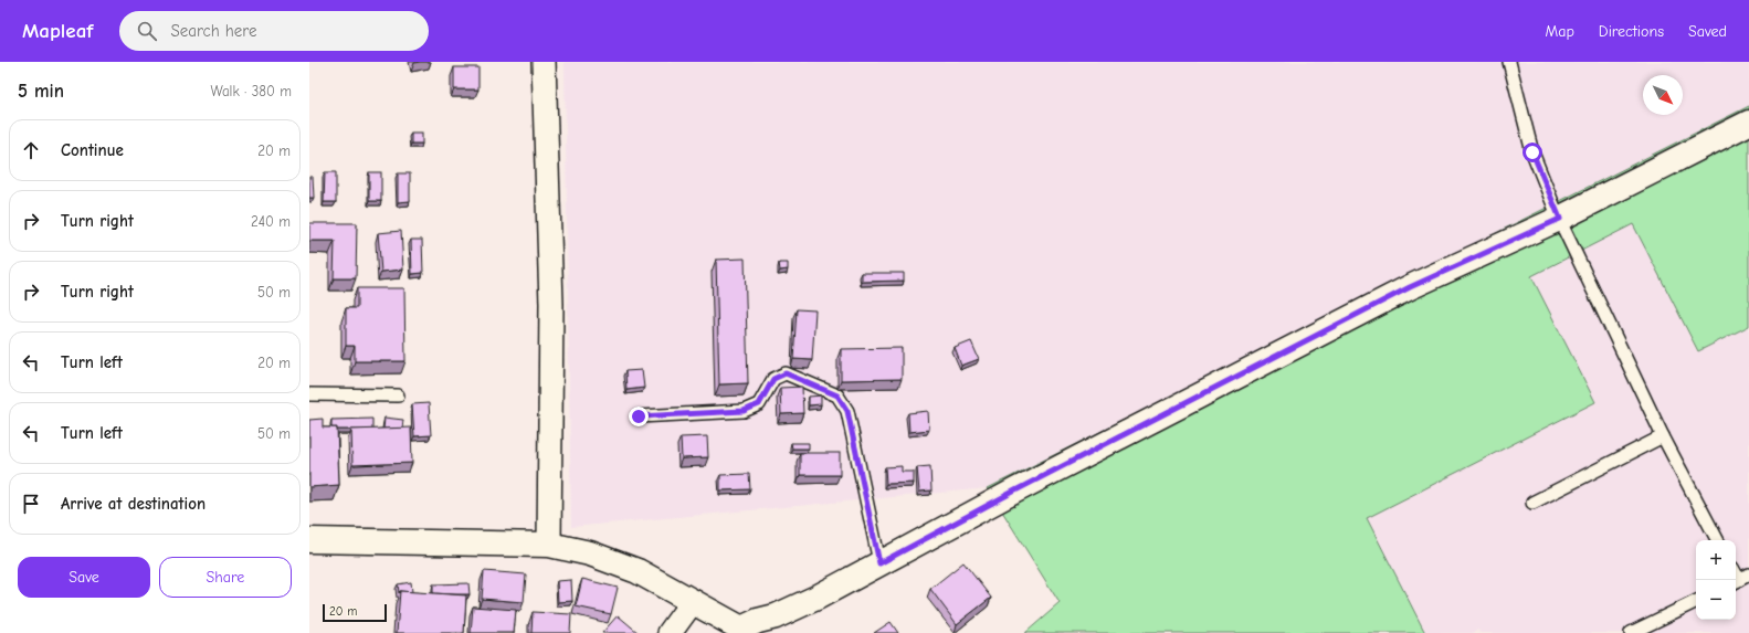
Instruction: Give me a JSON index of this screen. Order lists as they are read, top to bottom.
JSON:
{
  "scale_bar": "20 m",
  "north": "bottom right",
  "page": {
    "header": "Mapleaf",
    "search": "Search here",
    "nav": ["Map", "Directions", "Saved"],
    "heading": ["5 min", "Walk · 380 m"],
    "list": [
      ["Continue", "20 m"],
      ["Turn right", "240 m"],
      ["Turn right", "50 m"],
      ["Turn left", "20 m"],
      ["Turn left", "50 m"],
      "Arrive at destination"
    ],
    "map_buttons": ["+", "−"],
    "buttons": ["Save", "Share"],
    "scale": "20 m"
  }
}
